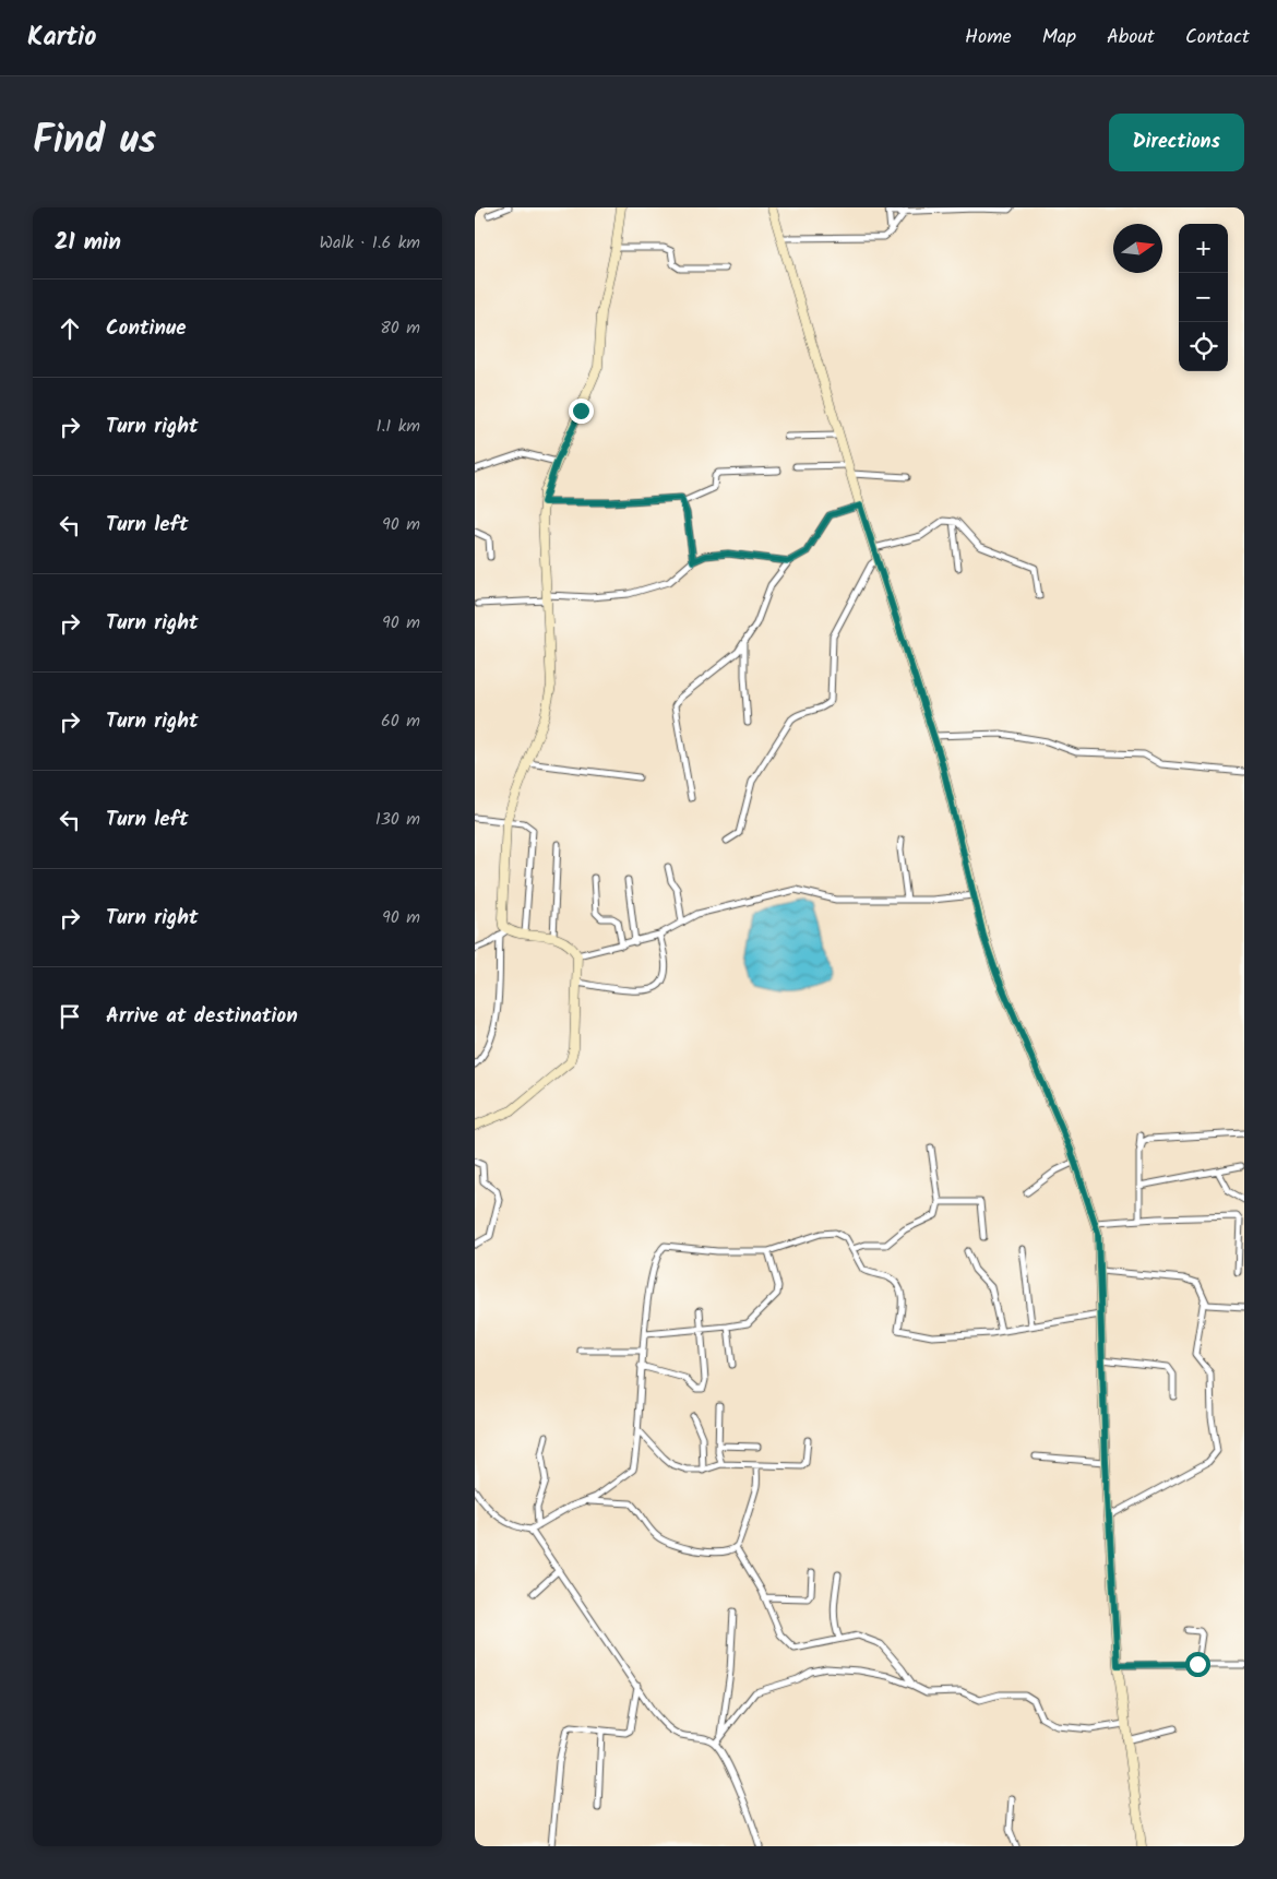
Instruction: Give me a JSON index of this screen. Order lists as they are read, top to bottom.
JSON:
{
  "north": "right",
  "page": {
    "header": "Kartio",
    "nav": [
      "Home",
      "Map",
      "About",
      "Contact"
    ],
    "title": "Find us",
    "buttons": "Directions",
    "heading": ["21 min", "Walk · 1.6 km"],
    "map_buttons": ["+", "−"],
    "list": [
      ["Continue", "80 m"],
      ["Turn right", "1.1 km"],
      ["Turn left", "90 m"],
      ["Turn right", "90 m"],
      ["Turn right", "60 m"],
      ["Turn left", "130 m"],
      ["Turn right", "90 m"],
      "Arrive at destination"
    ]
  }
}
